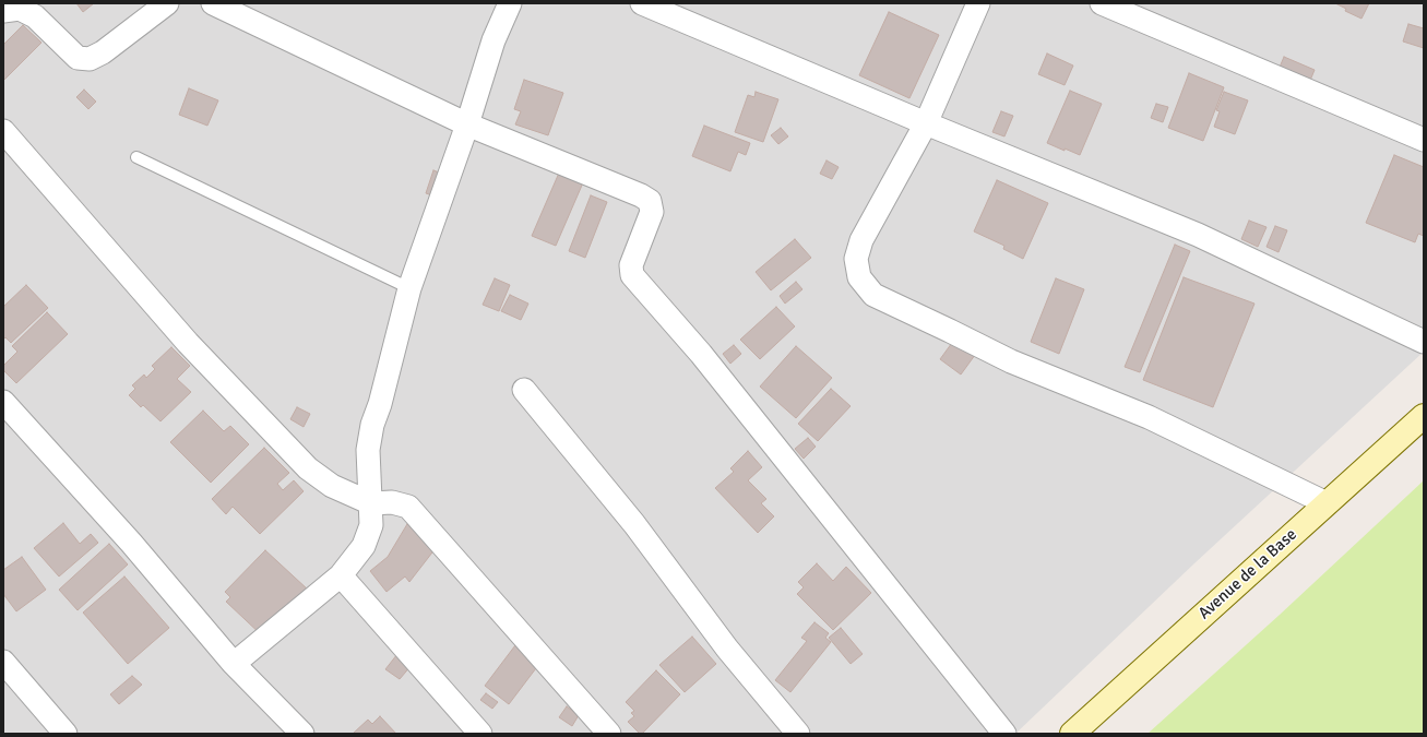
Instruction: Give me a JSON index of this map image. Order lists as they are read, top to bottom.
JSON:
{
  "streets": {
    "main road": ["Avenue de la Base"]
  }
}
